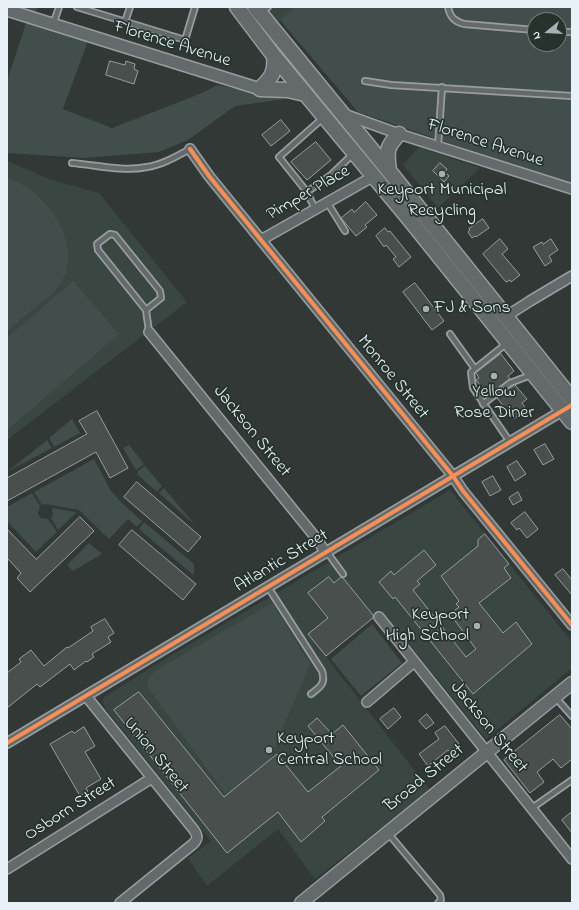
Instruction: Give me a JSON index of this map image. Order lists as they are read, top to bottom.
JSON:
{
  "streets": {
    "main road": ["Broad Street"],
    "street": [
      "Florence Avenue",
      "Pimper Place",
      "Monroe Street",
      "Jackson Street",
      "Atlantic Street",
      "Union Street",
      "Osborn Street"
    ]
  },
  "crossings": [
    ["Pimper Place", "Monroe Street"],
    ["Monroe Street", "Atlantic Street"],
    ["Jackson Street", "Atlantic Street"],
    ["Jackson Street", "Broad Street"],
    ["Atlantic Street", "Union Street"],
    ["Union Street", "Osborn Street"]
  ],
  "places": [
    "Keyport Municipal Recycling",
    "FJ & Sons",
    "Yellow Rose Diner",
    "Keyport High School",
    "Keyport Central School"
  ],
  "north": "left"
}
